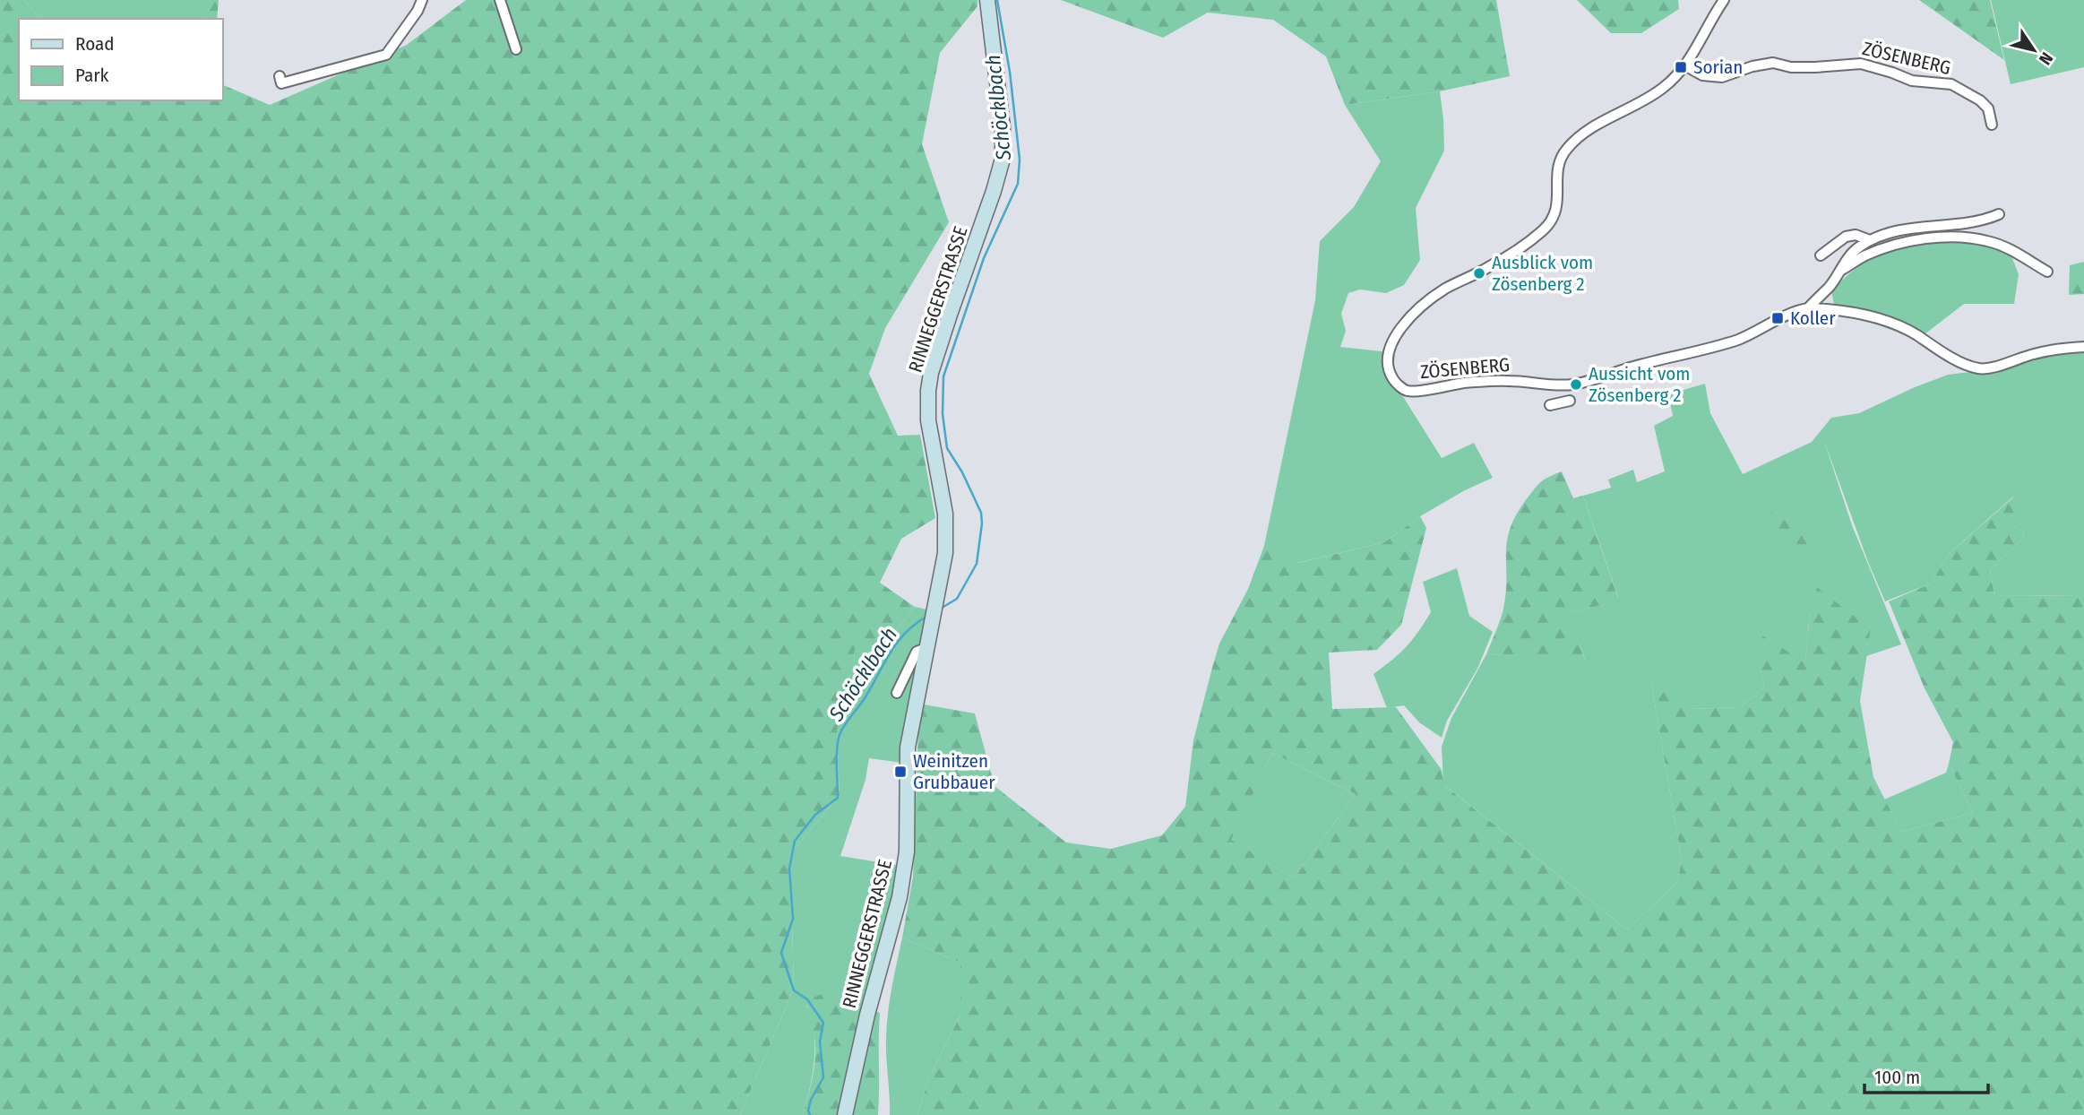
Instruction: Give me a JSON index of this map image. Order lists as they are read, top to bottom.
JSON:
{
  "streets": {
    "main road": ["RINNEGGERSTRASSE"],
    "street": ["ZÖSENBERG"]
  },
  "water": ["Schöcklbach"],
  "places": {
    "transit": ["Sorian", "Koller", "Weinitzen Grubbauer"],
    "other": ["Ausblick vom Zösenberg 2", "Aussicht vom Zösenberg 2"]
  },
  "legend": ["Road", "Park"],
  "scale_bar": "100 m",
  "north": "bottom right"
}
